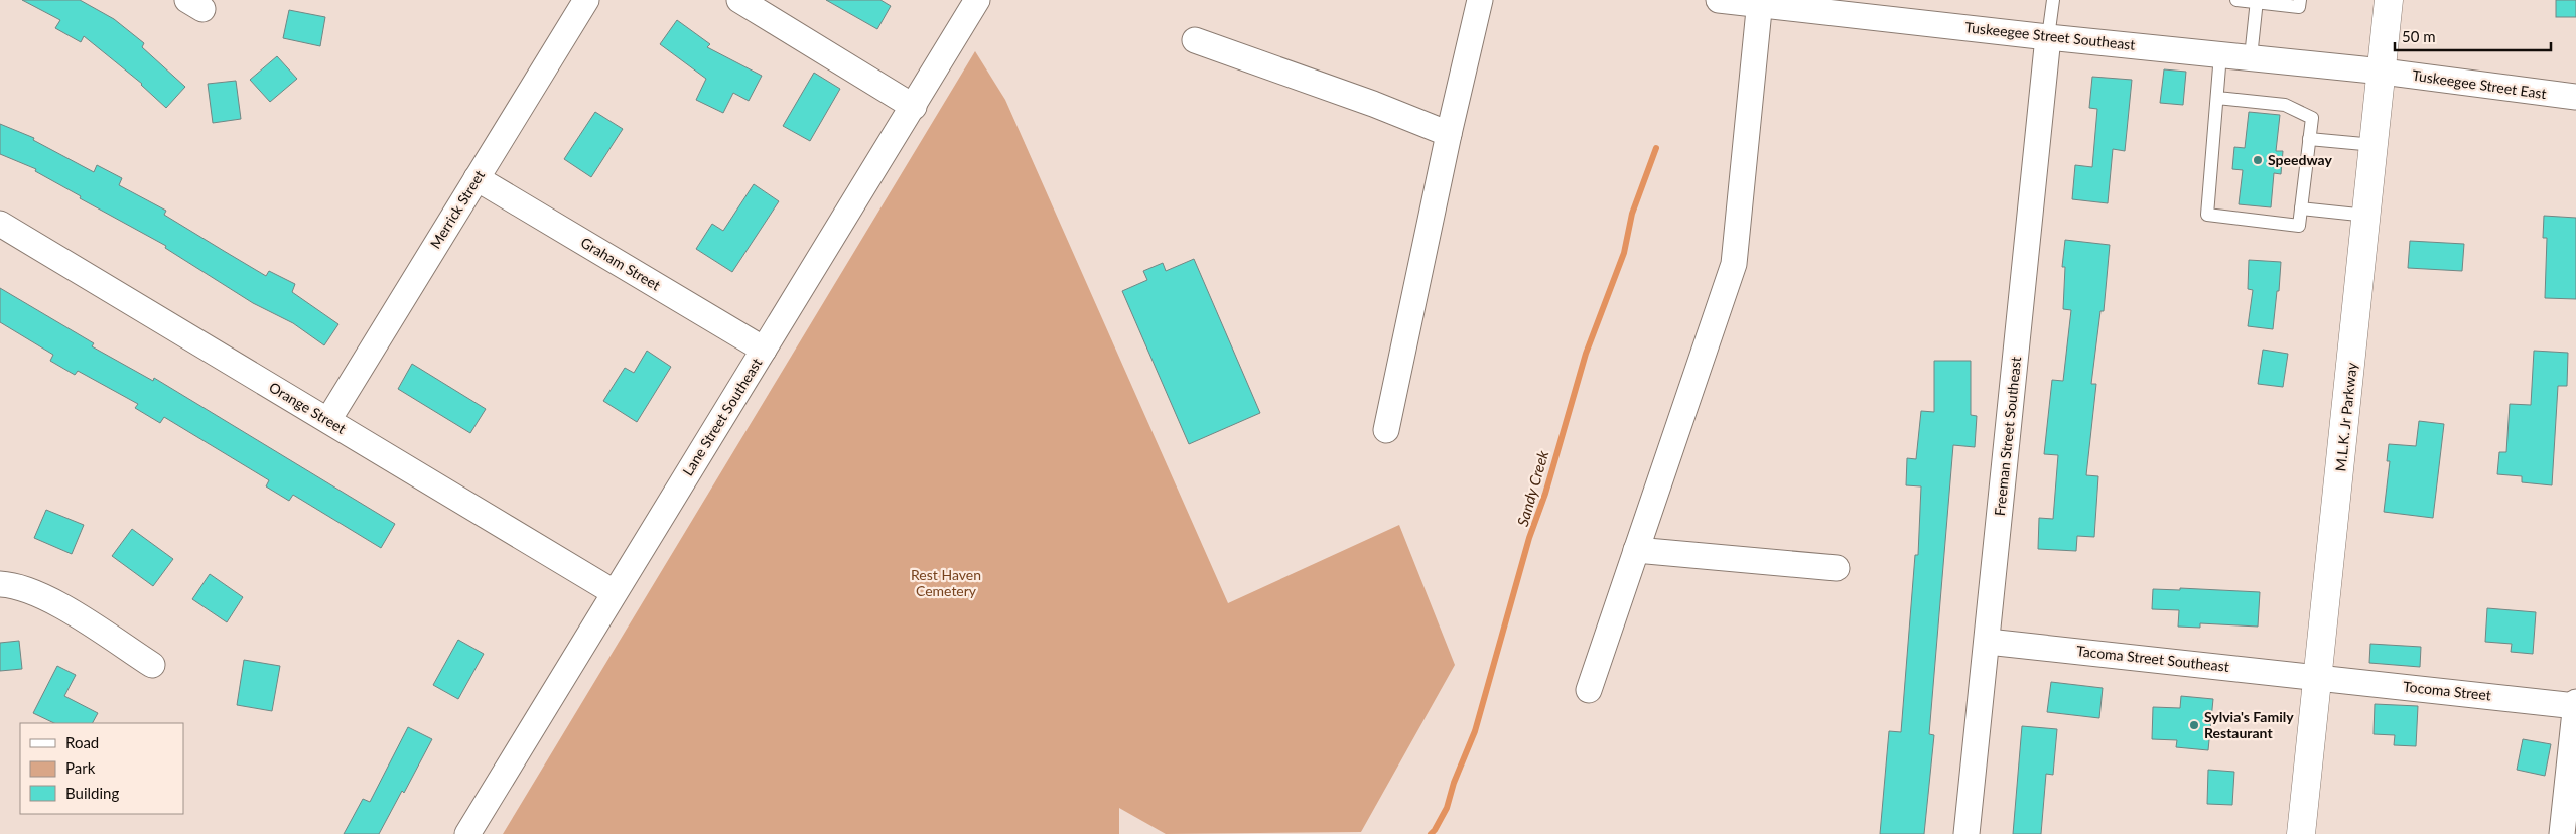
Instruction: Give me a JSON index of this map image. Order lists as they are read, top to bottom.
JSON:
{
  "streets": {
    "main road": ["M.L.K. Jr Parkway"],
    "street": [
      "Tuskeegee Street Southeast",
      "Tuskeegee Street East",
      "Merrick Street",
      "Graham Street",
      "Orange Street",
      "Lane Street Southeast",
      "Freeman Street Southeast",
      "Tacoma Street Southeast",
      "Tocoma Street"
    ]
  },
  "crossings": [
    ["Tuskeegee Street Southeast", "Tuskeegee Street East"],
    ["Tuskeegee Street Southeast", "M.L.K. Jr Parkway"],
    ["Tuskeegee Street Southeast", "Freeman Street Southeast"],
    ["Tuskeegee Street East", "M.L.K. Jr Parkway"],
    ["Merrick Street", "Graham Street"],
    ["Merrick Street", "Orange Street"],
    ["Graham Street", "Lane Street Southeast"],
    ["Orange Street", "Lane Street Southeast"],
    ["M.L.K. Jr Parkway", "Tacoma Street Southeast"],
    ["M.L.K. Jr Parkway", "Tocoma Street"],
    ["Freeman Street Southeast", "Tacoma Street Southeast"],
    ["Tacoma Street Southeast", "Tocoma Street"]
  ],
  "water": ["Sandy Creek"],
  "parks": ["Rest Haven Cemetery"],
  "places": ["Speedway", "Sylvia's Family Restaurant"],
  "legend": ["Road", "Park", "Building"],
  "scale_bar": "50 m"
}
